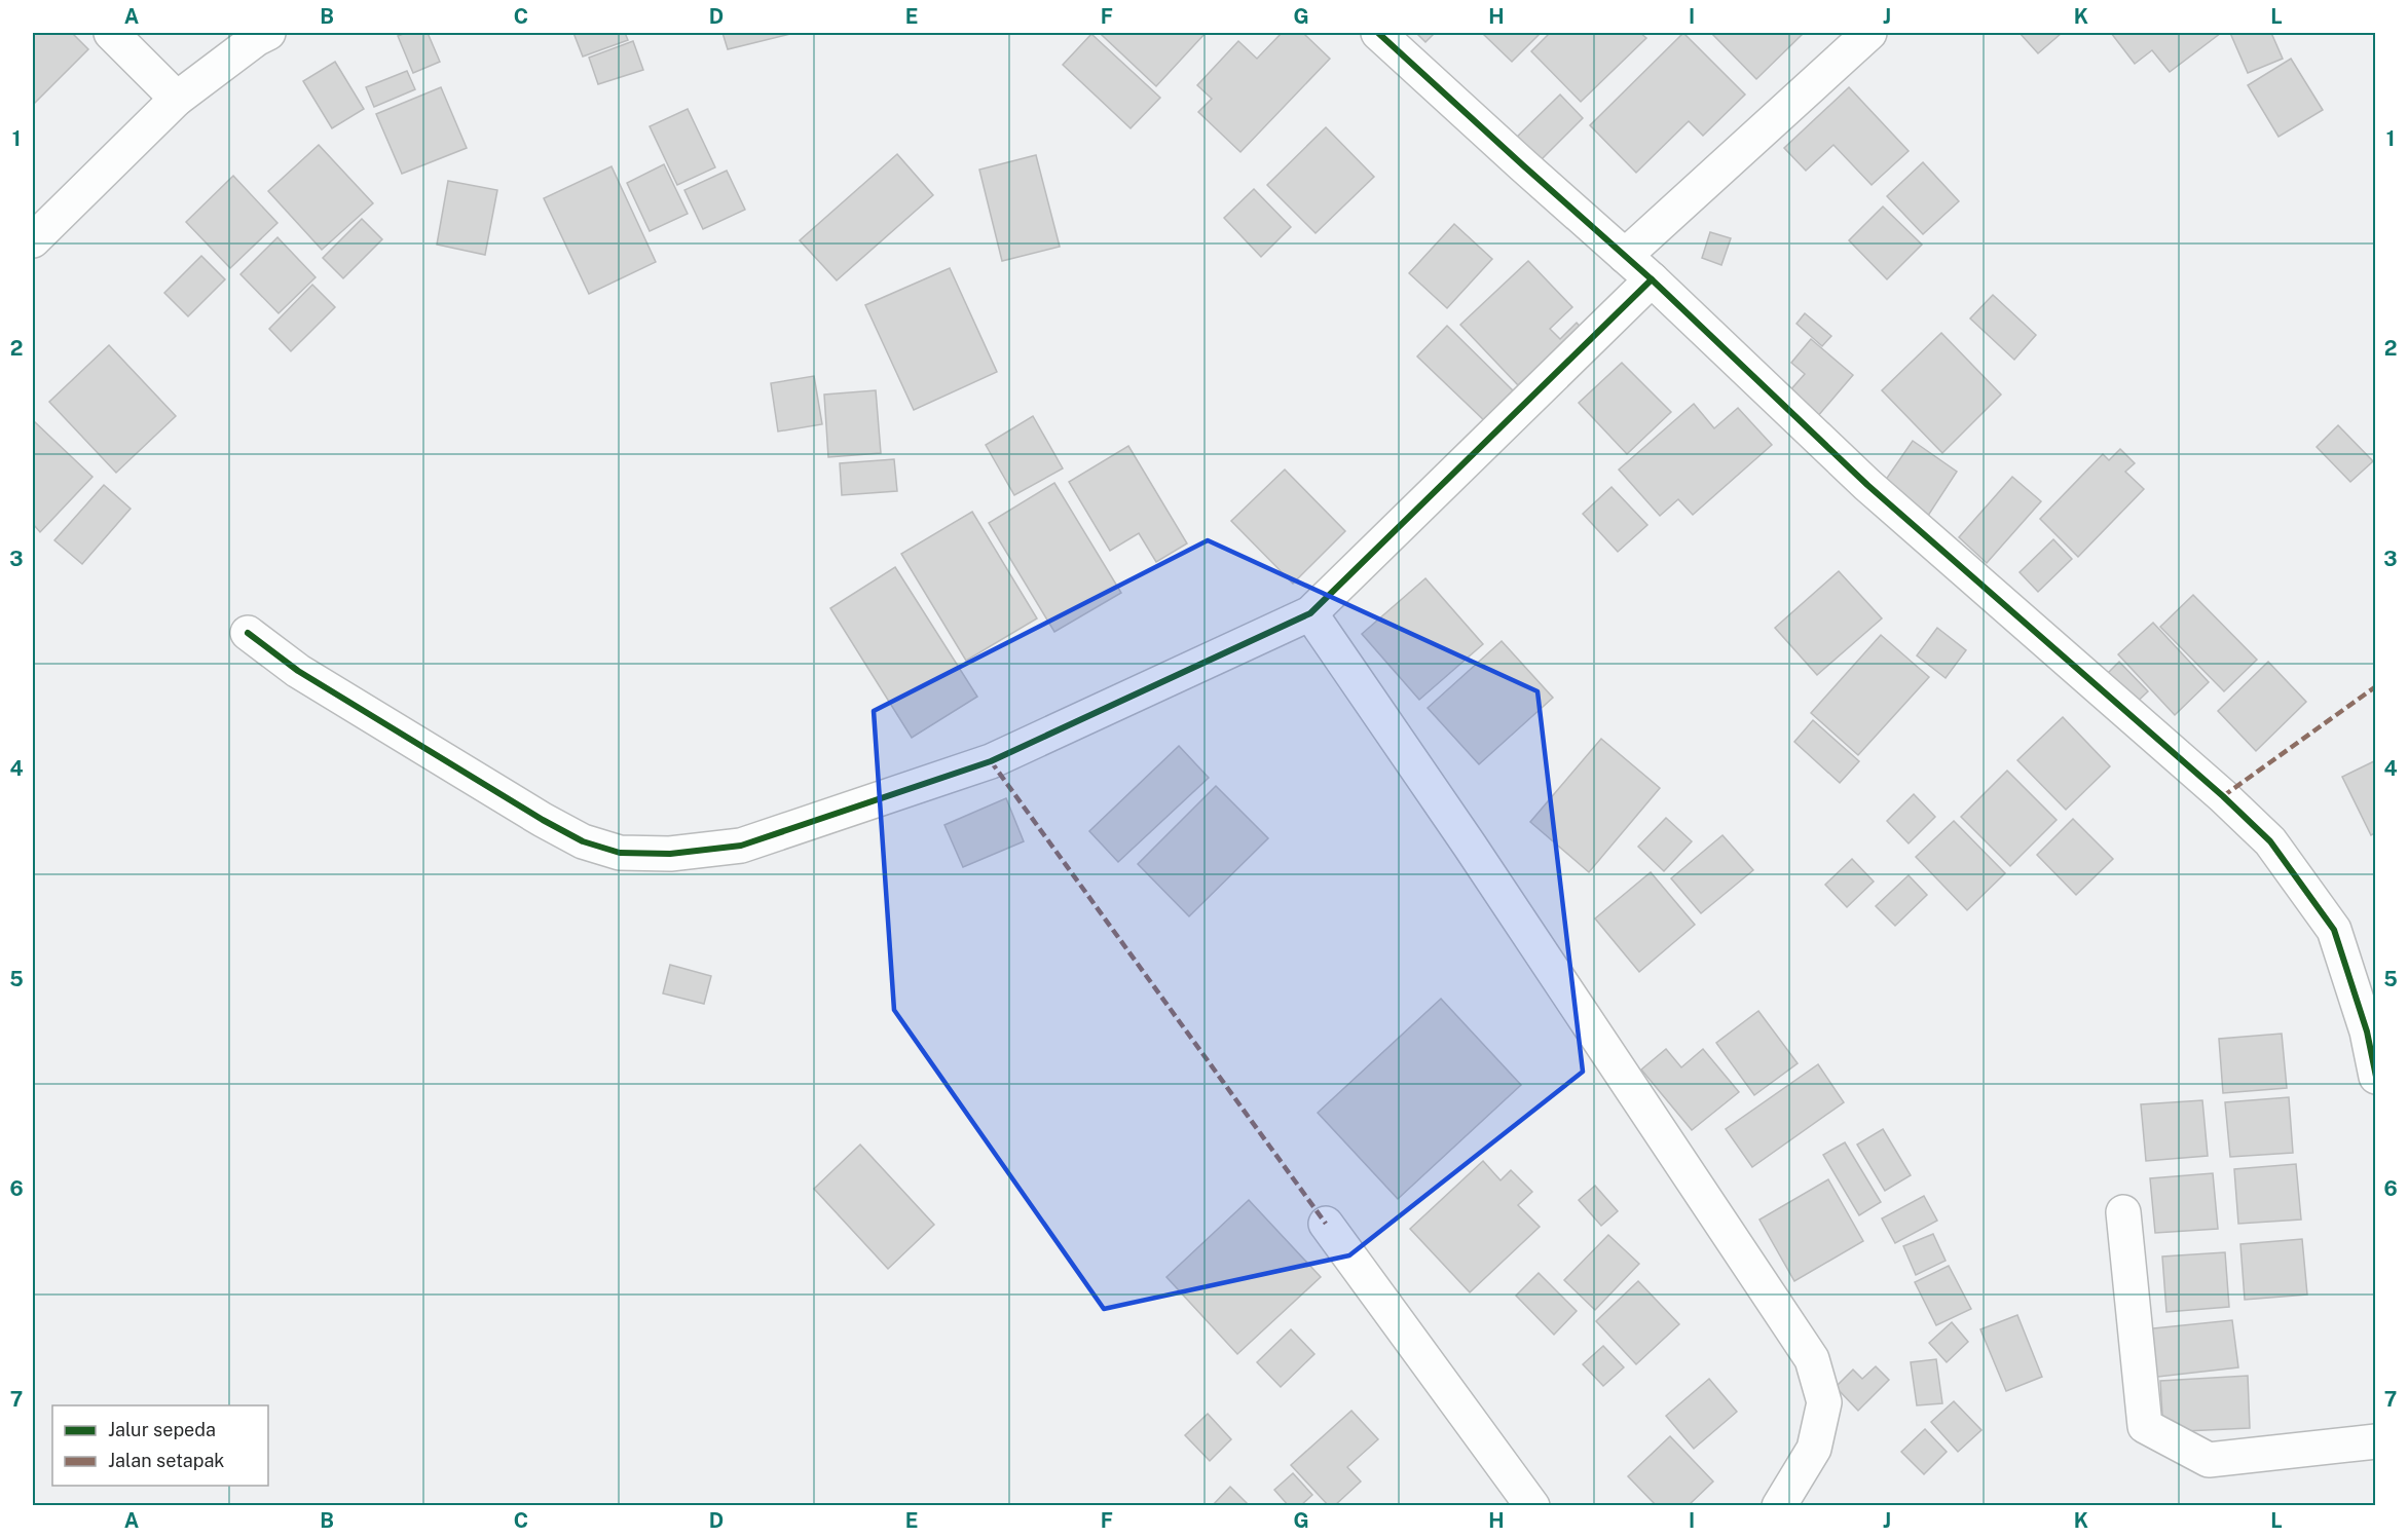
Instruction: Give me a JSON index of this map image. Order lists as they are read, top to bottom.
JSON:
{
  "legend": ["Jalur sepeda", "Jalan setapak"],
  "grid": {
    "columns": [
      "A",
      "B",
      "C",
      "D",
      "E",
      "F",
      "G",
      "H",
      "I",
      "J",
      "K",
      "L"
    ],
    "rows": [
      "1",
      "2",
      "3",
      "4",
      "5",
      "6",
      "7"
    ]
  }
}
